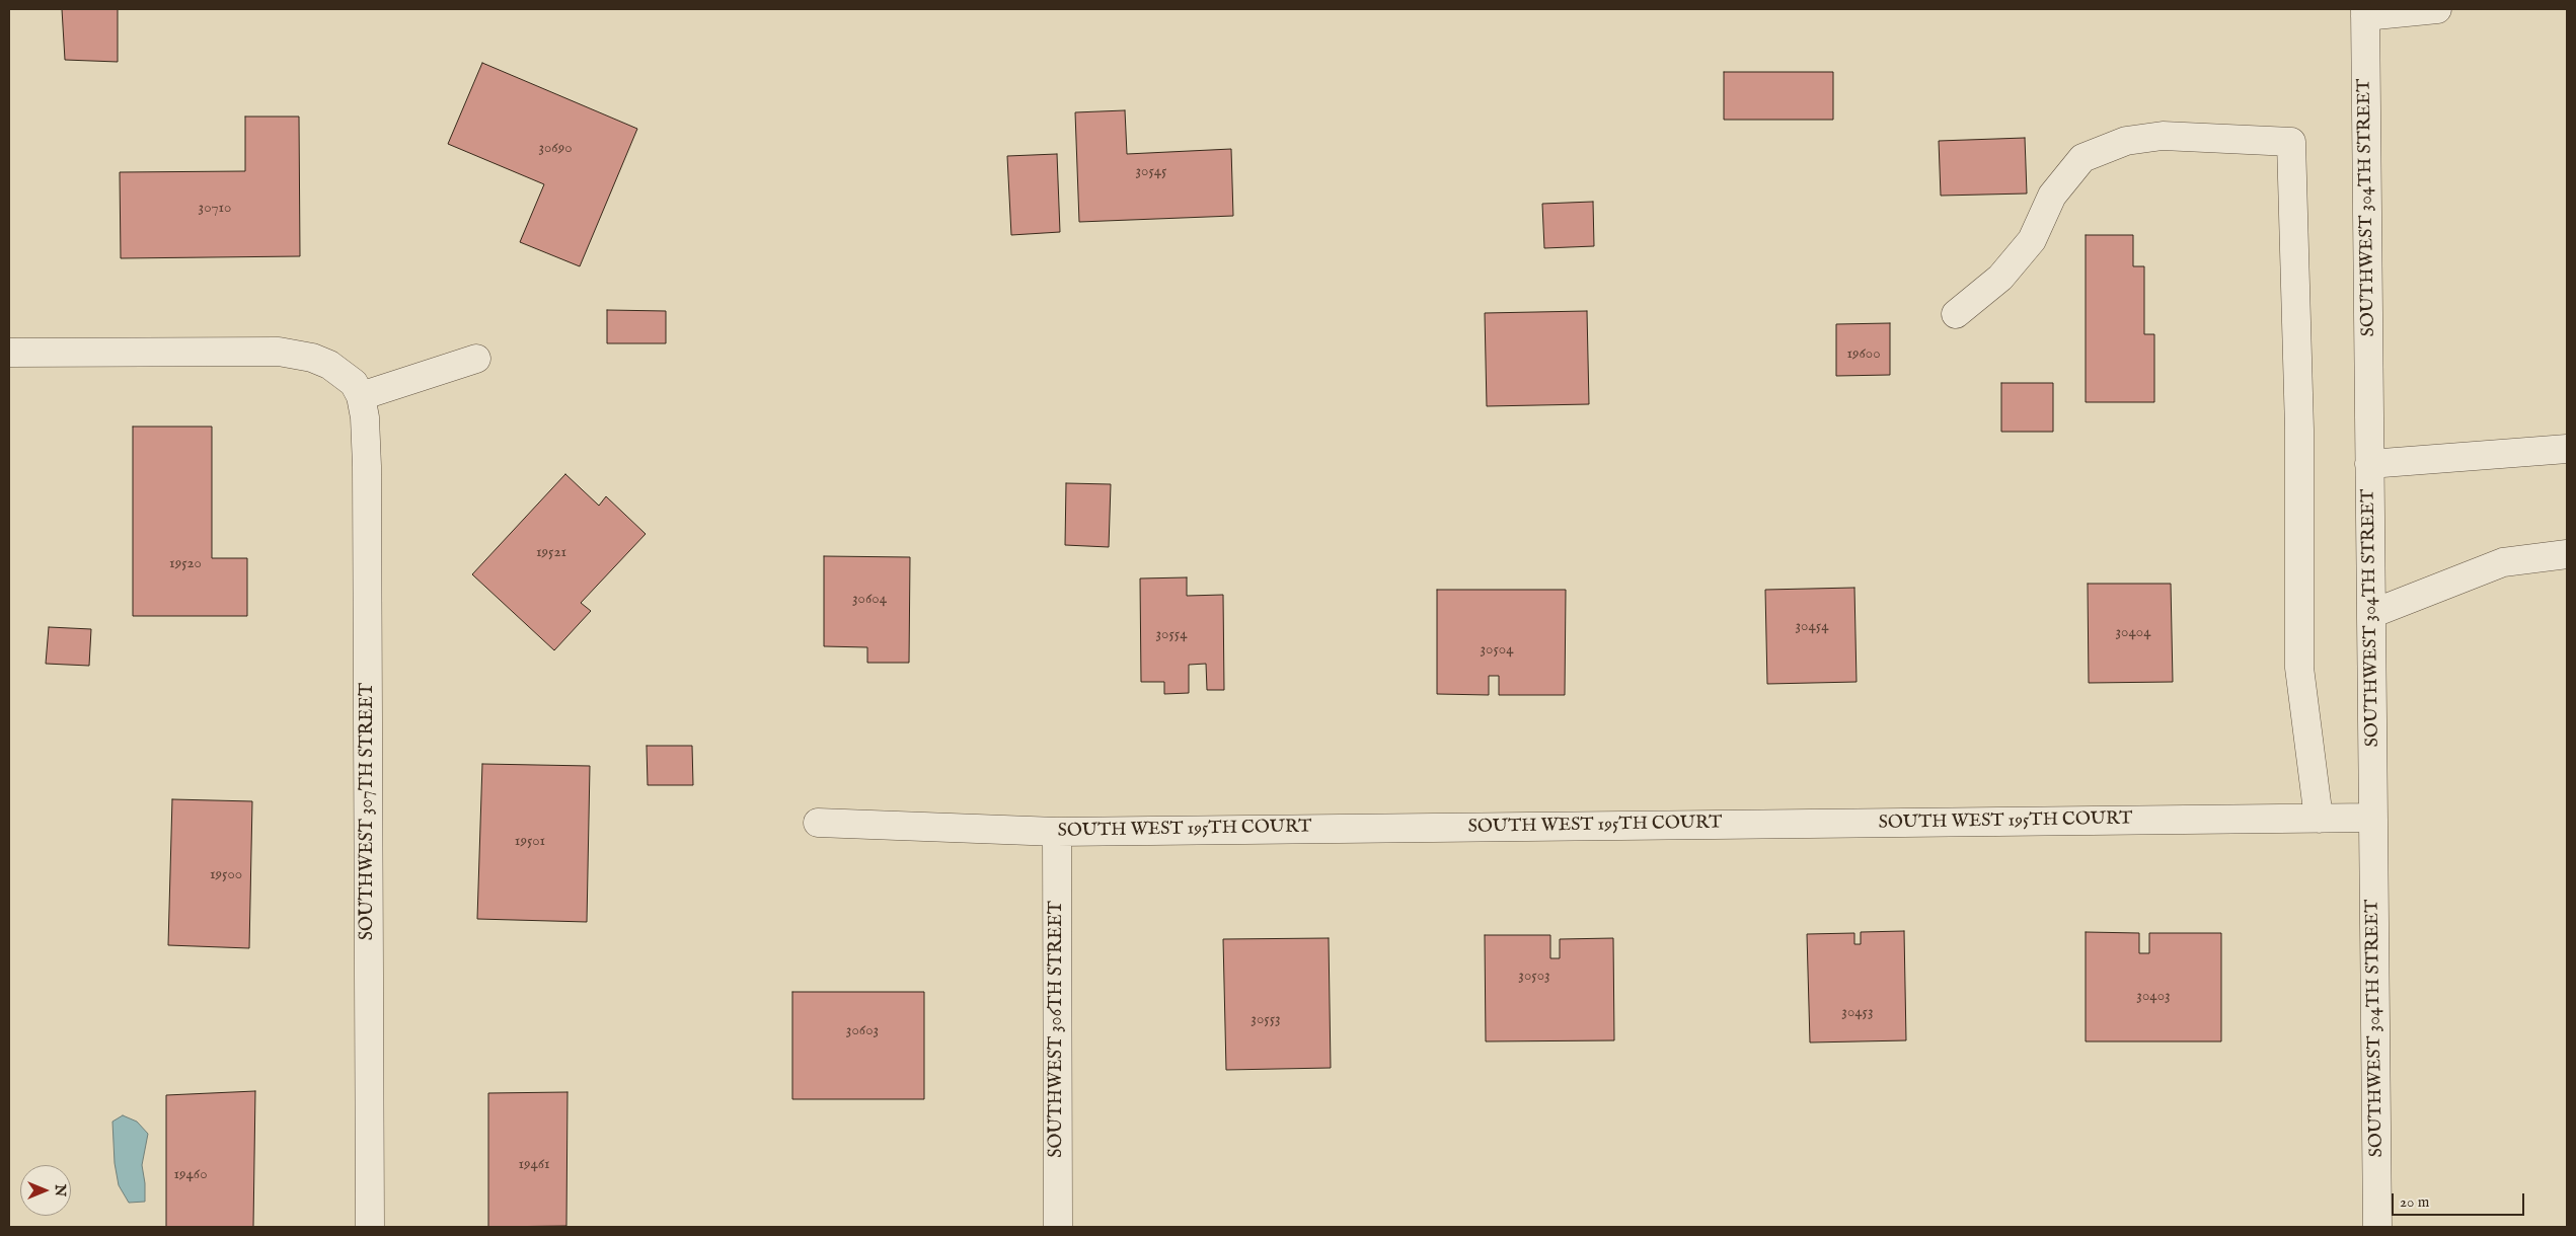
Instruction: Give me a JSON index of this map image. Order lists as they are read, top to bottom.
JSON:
{
  "streets": {
    "street": [
      "SOUTHWEST 304TH STREET",
      "SOUTHWEST 307TH STREET",
      "SOUTH WEST 195TH COURT",
      "SOUTHWEST 306TH STREET"
    ]
  },
  "crossings": [
    ["SOUTHWEST 304TH STREET", "SOUTH WEST 195TH COURT"],
    ["SOUTH WEST 195TH COURT", "SOUTHWEST 306TH STREET"]
  ],
  "house_numbers": [
    "30690",
    "30545",
    "30710",
    "19600",
    "19521",
    "19520",
    "30604",
    "30454",
    "30404",
    "30554",
    "30504",
    "19501",
    "19500",
    "30503",
    "30403",
    "30453",
    "30553",
    "30603",
    "19461",
    "19460"
  ],
  "scale_bar": "20 m",
  "north": "right"
}
